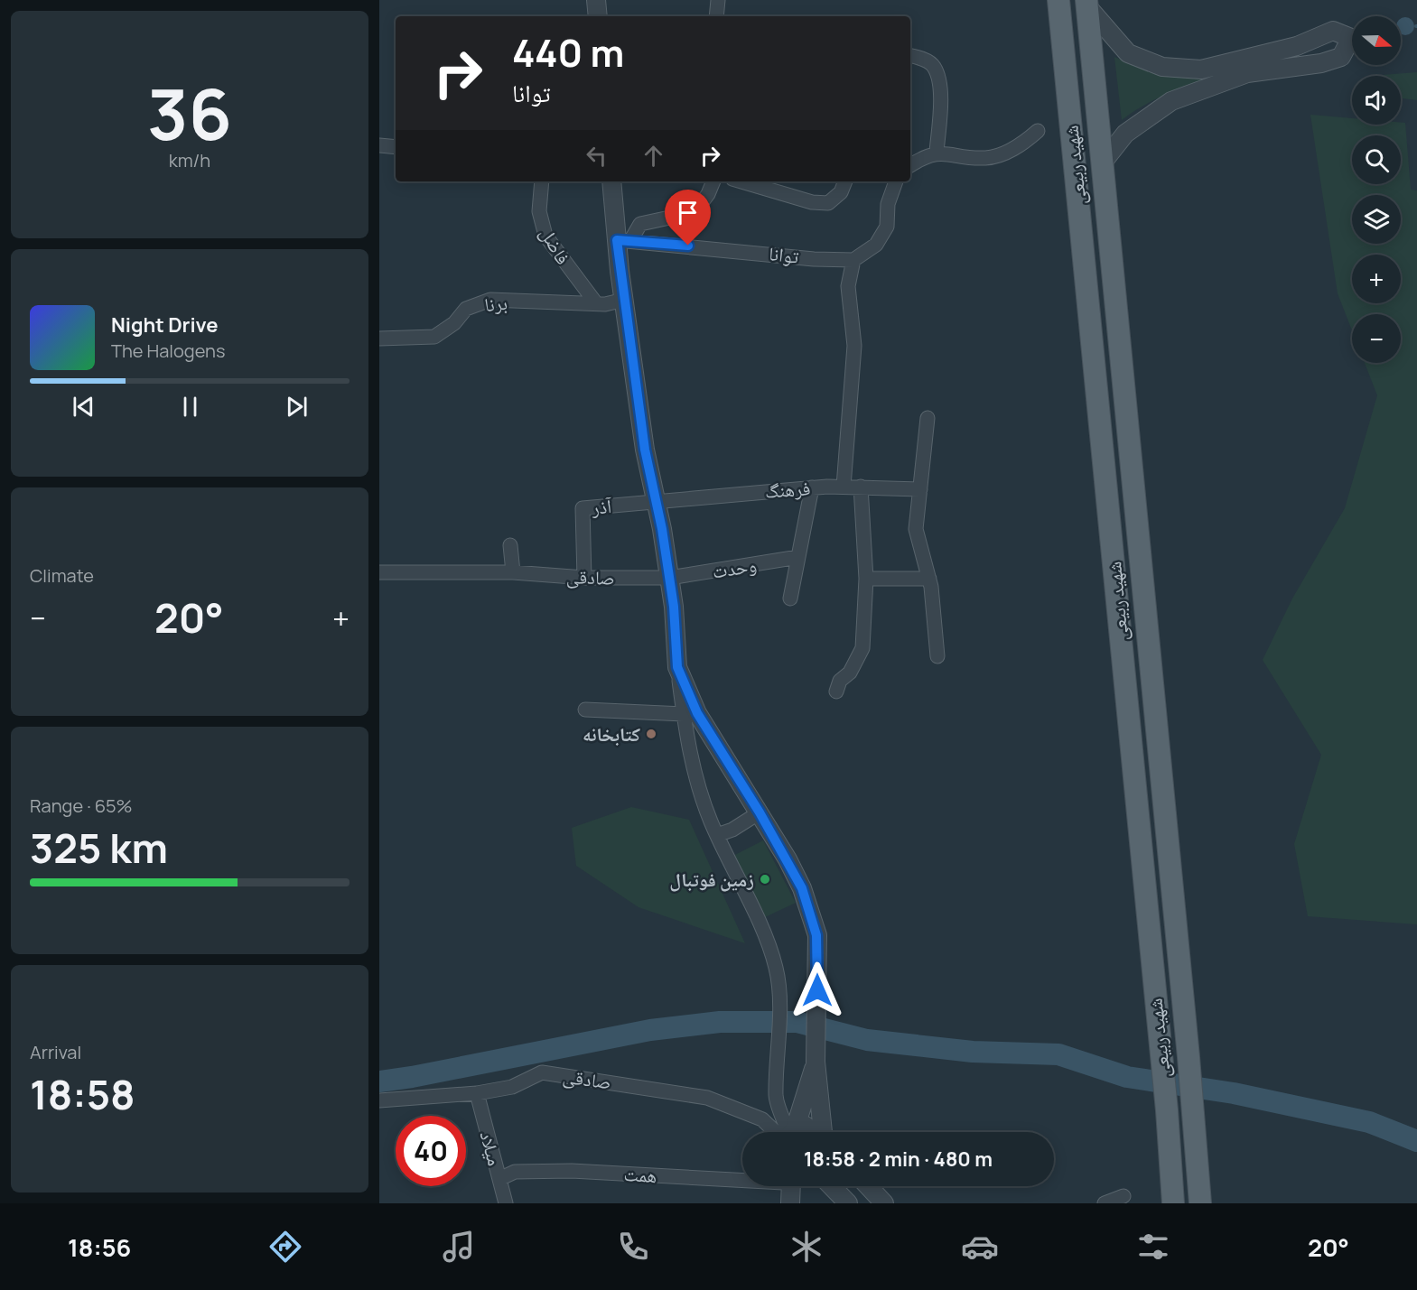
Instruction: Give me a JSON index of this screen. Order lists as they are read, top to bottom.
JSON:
{
  "streets": {
    "main road": ["شهید ربیعی"],
    "street": [
      "فاضل",
      "توانا",
      "برنا",
      "فرهنگ",
      "آذر",
      "وحدت",
      "صادقی",
      "میلاد",
      "همت"
    ]
  },
  "crossings": [
    ["فاضل", "برنا"],
    ["فرهنگ", "آذر"],
    ["آذر", "صادقی"],
    ["وحدت", "صادقی"],
    ["صادقی", "میلاد"],
    ["میلاد", "همت"]
  ],
  "places": ["کتابخانه", "زمین فوتبال"],
  "north": "right",
  "page": {
    "tile": [
      ["36", "km/h"],
      "Climate",
      ["Range · 65%", "325 km"],
      ["Arrival", "18:58"]
    ],
    "map_buttons": ["+", "−"],
    "turn": ["440 m", "توانا"],
    "song": ["Night Drive", "The Halogens"],
    "heat": ["−", "20°", "+"],
    "limit": "40",
    "trip": "18:58 · 2 min · 480 m",
    "tabs": ["18:56", "20°"]
  }
}
